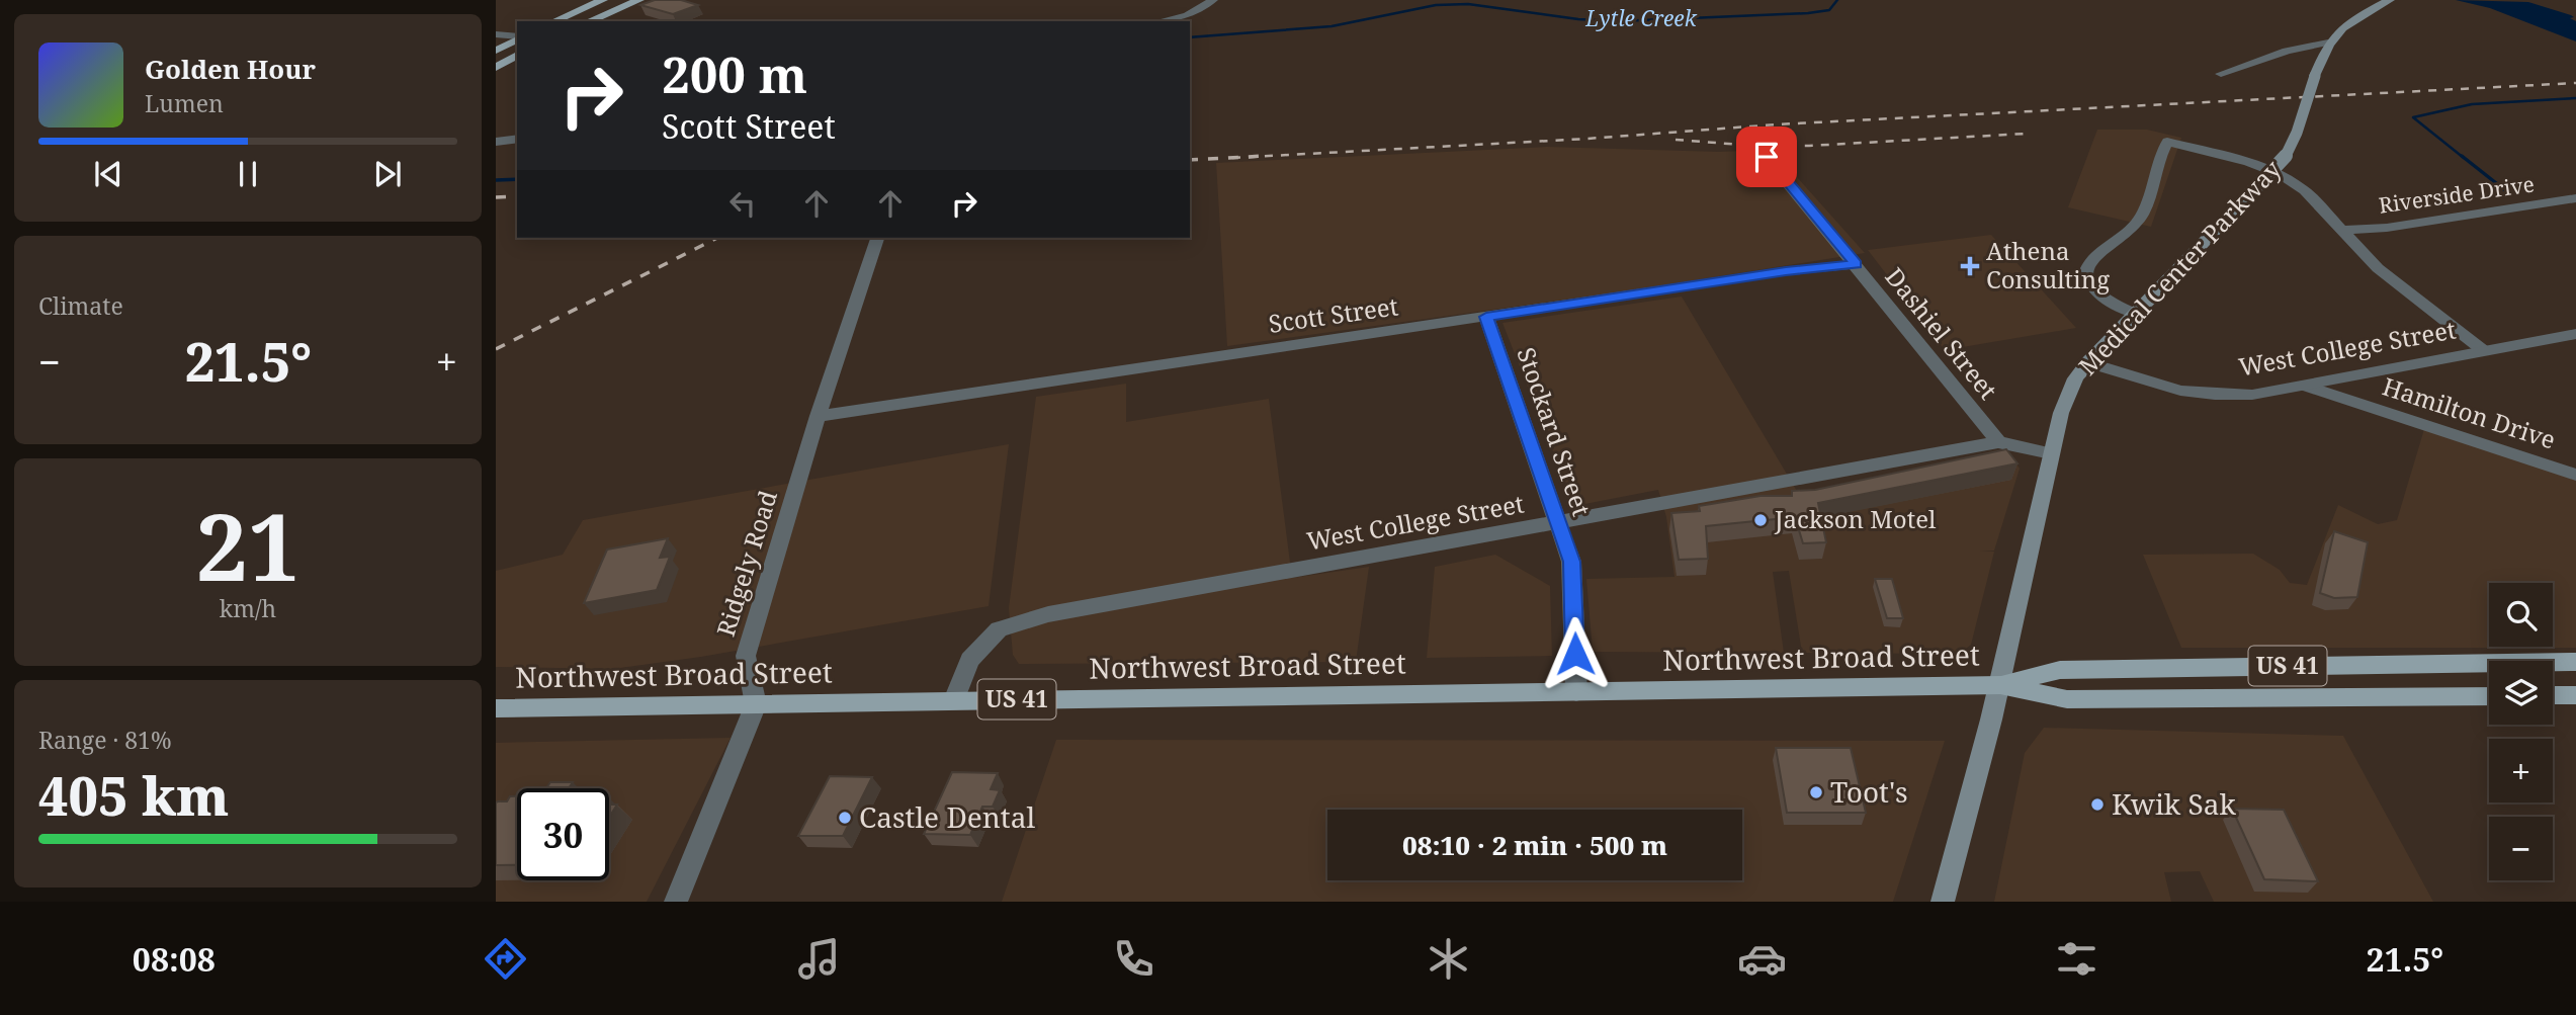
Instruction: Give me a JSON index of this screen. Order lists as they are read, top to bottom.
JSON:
{
  "streets": {
    "main road": ["Medical Center Parkway", "Northwest Broad Street", "US 41"],
    "street": [
      "Riverside Drive",
      "Scott Street",
      "Dashiel Street",
      "West College Street",
      "Hamilton Drive",
      "Stockard Street",
      "Ridgely Road"
    ]
  },
  "crossings": [
    ["Medical Center Parkway", "West College Street"],
    ["Medical Center Parkway", "Northwest Broad Street"],
    ["Scott Street", "Dashiel Street"],
    ["Scott Street", "Stockard Street"],
    ["Scott Street", "Ridgely Road"],
    ["Dashiel Street", "West College Street"],
    ["West College Street", "Hamilton Drive"],
    ["West College Street", "Stockard Street"],
    ["West College Street", "Northwest Broad Street"],
    ["Stockard Street", "Northwest Broad Street"],
    ["Ridgely Road", "Northwest Broad Street"]
  ],
  "water": ["Lytle Creek"],
  "places": {
    "health": ["Athena Consulting"],
    "other": [
      "Jackson Motel",
      "Toot's",
      "Kwik Sak",
      "Castle Dental"
    ]
  },
  "page": {
    "turn": ["200 m", "Scott Street"],
    "song": ["Golden Hour", "Lumen"],
    "tile": [
      "Climate",
      ["21", "km/h"],
      ["Range · 81%", "405 km"]
    ],
    "heat": ["−", "21.5°", "+"],
    "map_buttons": ["+", "−"],
    "limit": "30",
    "trip": "08:10 · 2 min · 500 m",
    "tabs": ["08:08", "21.5°"]
  }
}
